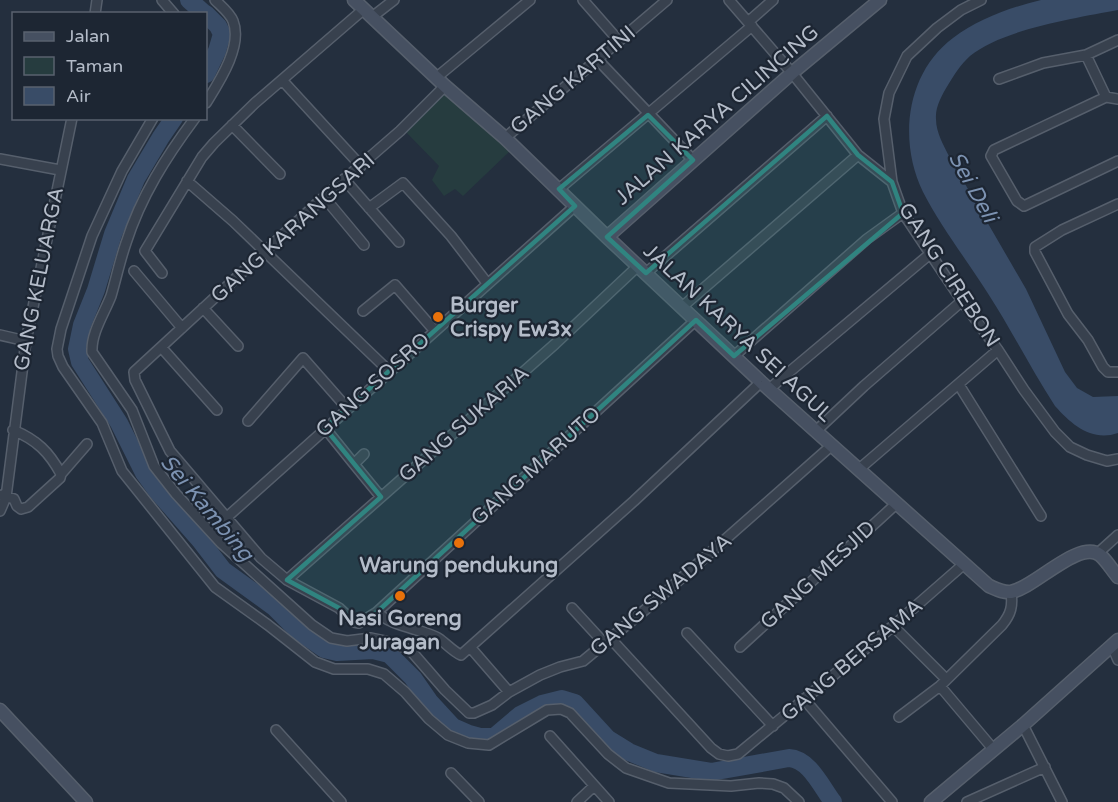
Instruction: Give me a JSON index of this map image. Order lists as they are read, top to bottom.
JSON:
{
  "streets": {
    "main road": ["JALAN KARYA CILINCING", "JALAN KARYA SEI AGUL"],
    "street": [
      "GANG KARTINI",
      "GANG KARANGSARI",
      "GANG CIREBON",
      "GANG KELUARGA",
      "GANG SOSRO",
      "GANG SUKARIA",
      "GANG MARUTO",
      "GANG MESJID",
      "GANG SWADAYA",
      "GANG BERSAMA"
    ]
  },
  "crossings": [
    ["GANG KARTINI", "JALAN KARYA SEI AGUL"],
    ["JALAN KARYA CILINCING", "JALAN KARYA SEI AGUL"],
    ["GANG KARANGSARI", "JALAN KARYA SEI AGUL"],
    ["GANG KARANGSARI", "GANG SOSRO"],
    ["JALAN KARYA SEI AGUL", "GANG SOSRO"],
    ["JALAN KARYA SEI AGUL", "GANG SUKARIA"],
    ["JALAN KARYA SEI AGUL", "GANG MARUTO"],
    ["JALAN KARYA SEI AGUL", "GANG MESJID"],
    ["JALAN KARYA SEI AGUL", "GANG SWADAYA"],
    ["JALAN KARYA SEI AGUL", "GANG BERSAMA"],
    ["GANG SWADAYA", "GANG BERSAMA"]
  ],
  "water": ["Sei Deli", "Sei Kambing"],
  "places": ["Burger Crispy Ew3x", "Warung pendukung", "Nasi Goreng Juragan"],
  "legend": ["Jalan", "Taman", "Air"]
}
